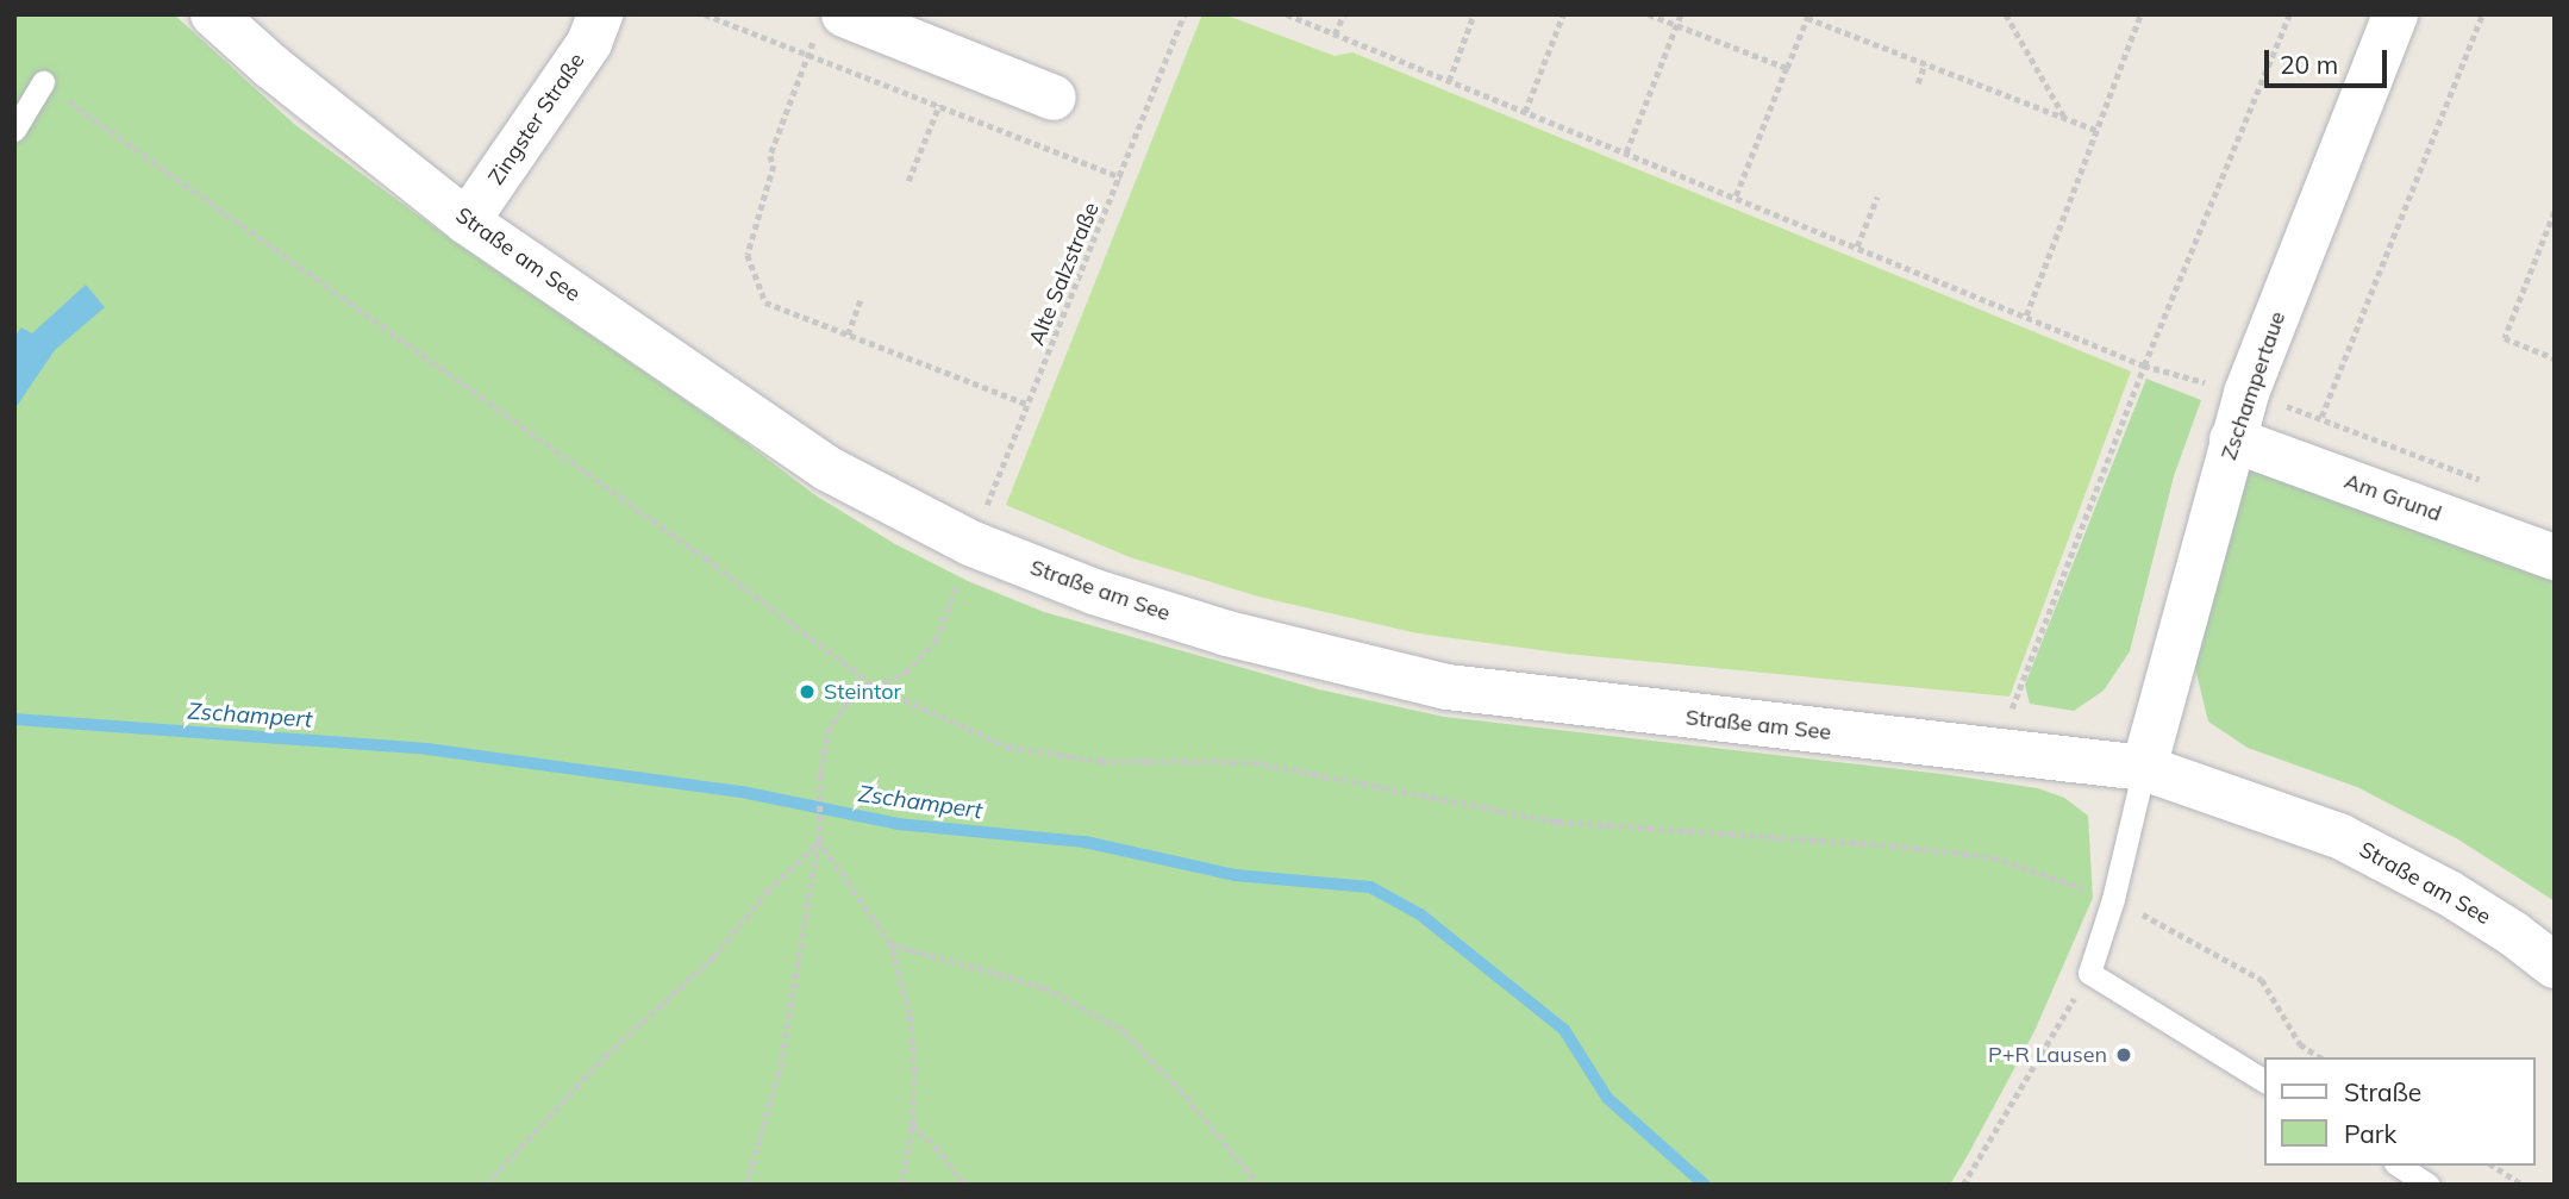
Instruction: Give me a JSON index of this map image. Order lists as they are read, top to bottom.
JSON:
{
  "streets": {
    "main road": [
      "Zingster Straße",
      "Straße am See",
      "Zschampertaue",
      "Am Grund"
    ],
    "path": ["Alte Salzstraße"]
  },
  "crossings": [
    ["Zingster Straße", "Straße am See"],
    ["Straße am See", "Alte Salzstraße"],
    ["Straße am See", "Zschampertaue"],
    ["Zschampertaue", "Am Grund"]
  ],
  "water": ["Zschampert"],
  "places": ["Steintor", "P+R Lausen"],
  "legend": ["Straße", "Park"],
  "scale_bar": "20 m"
}
